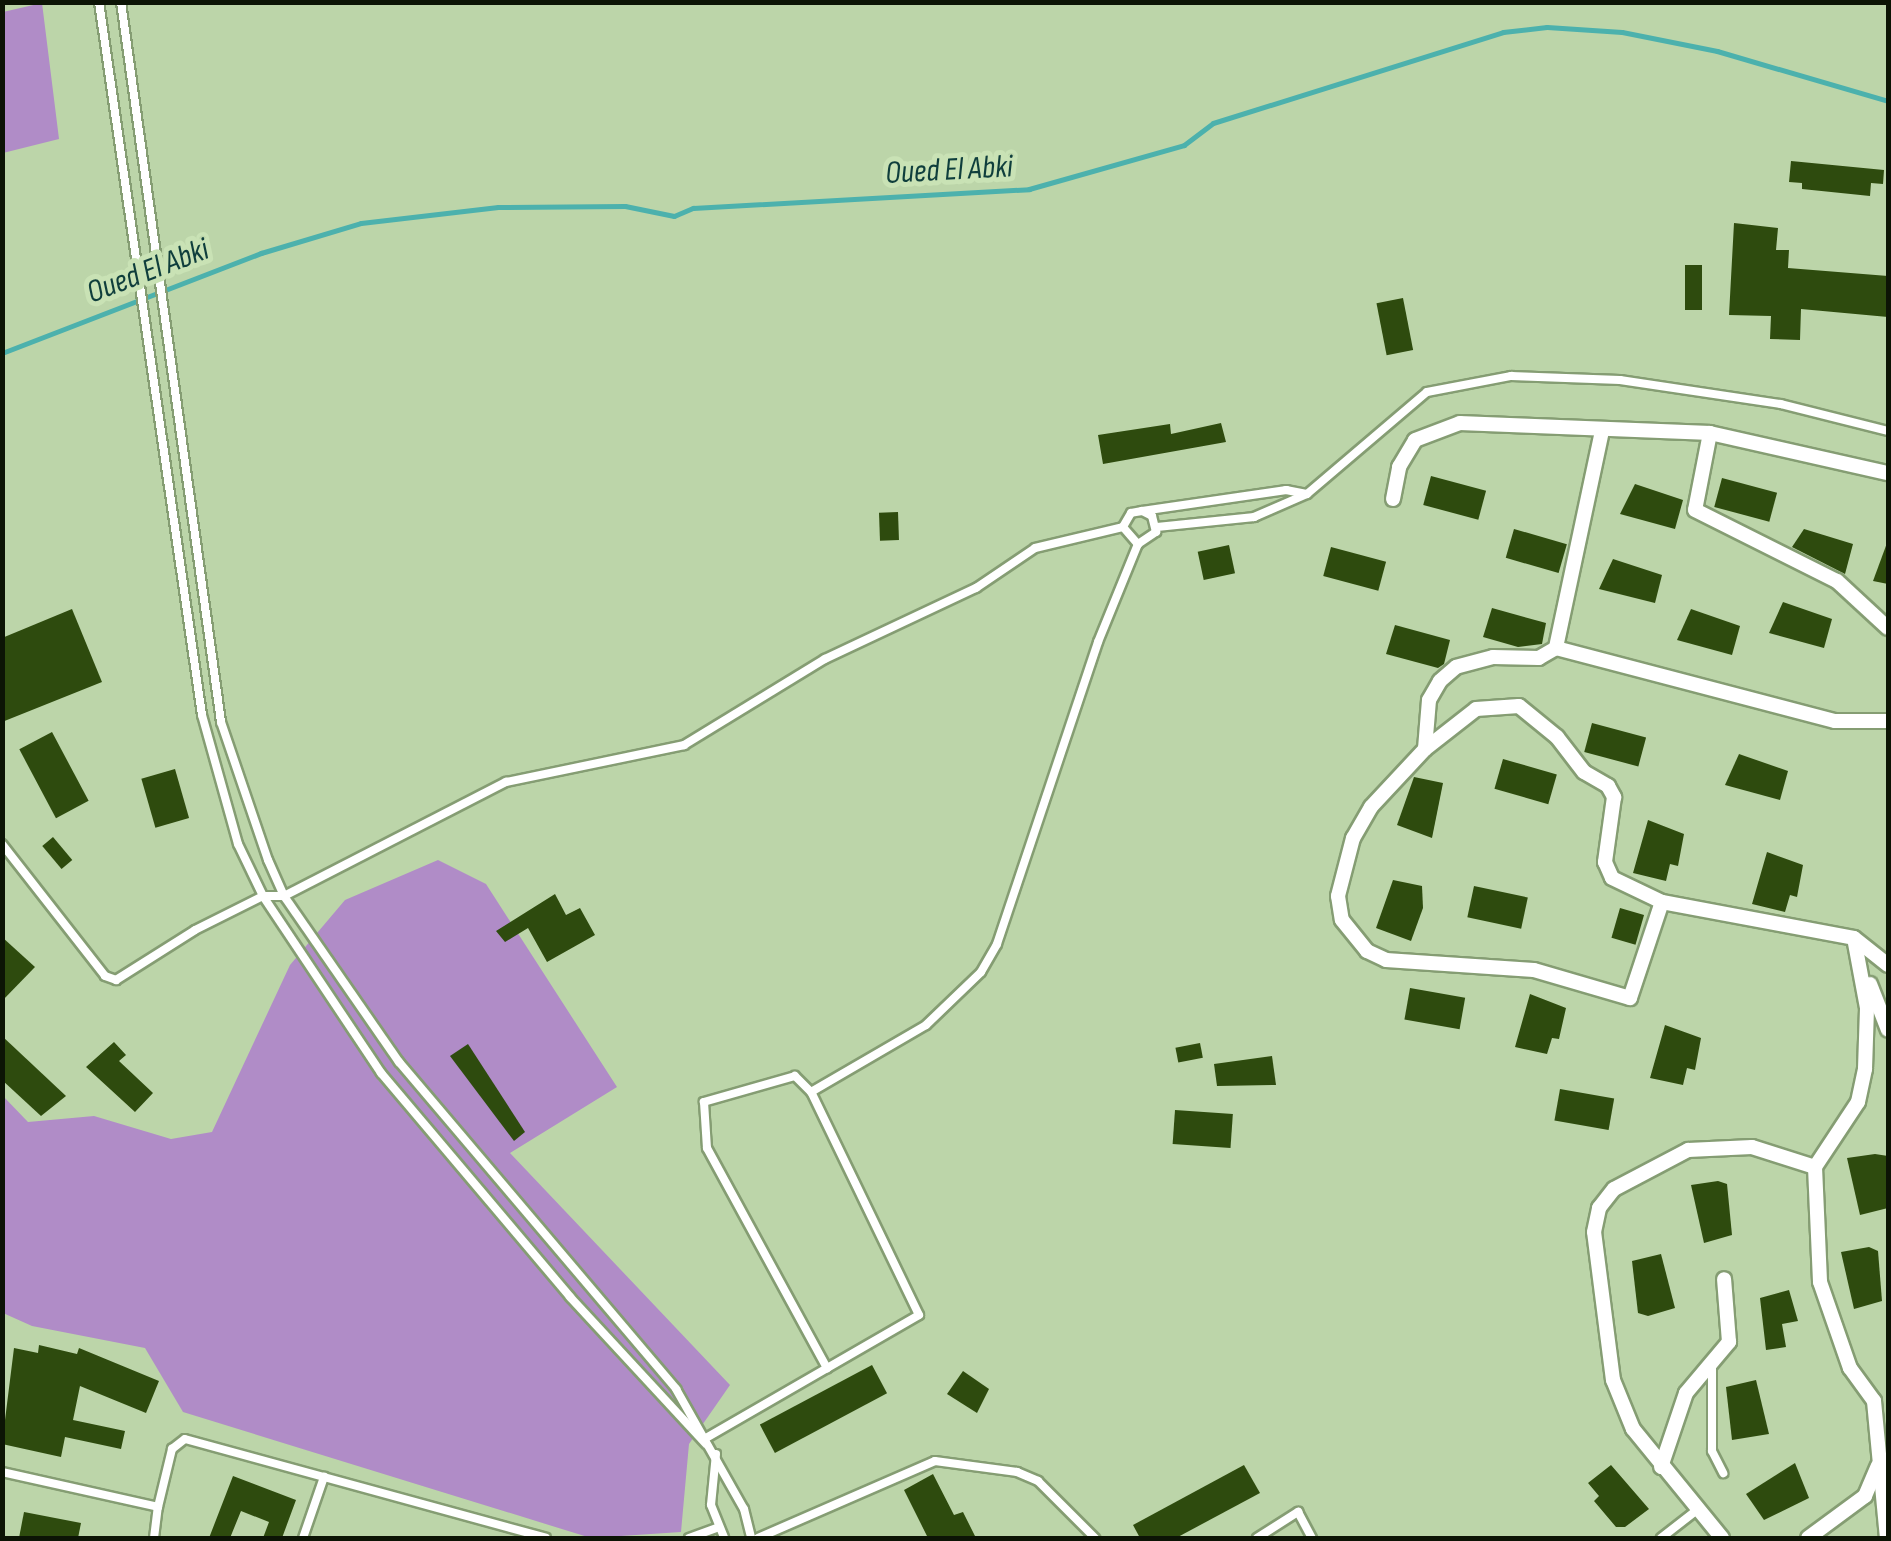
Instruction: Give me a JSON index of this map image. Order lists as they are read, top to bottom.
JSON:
{
  "water": ["Oued El Abki"]
}
